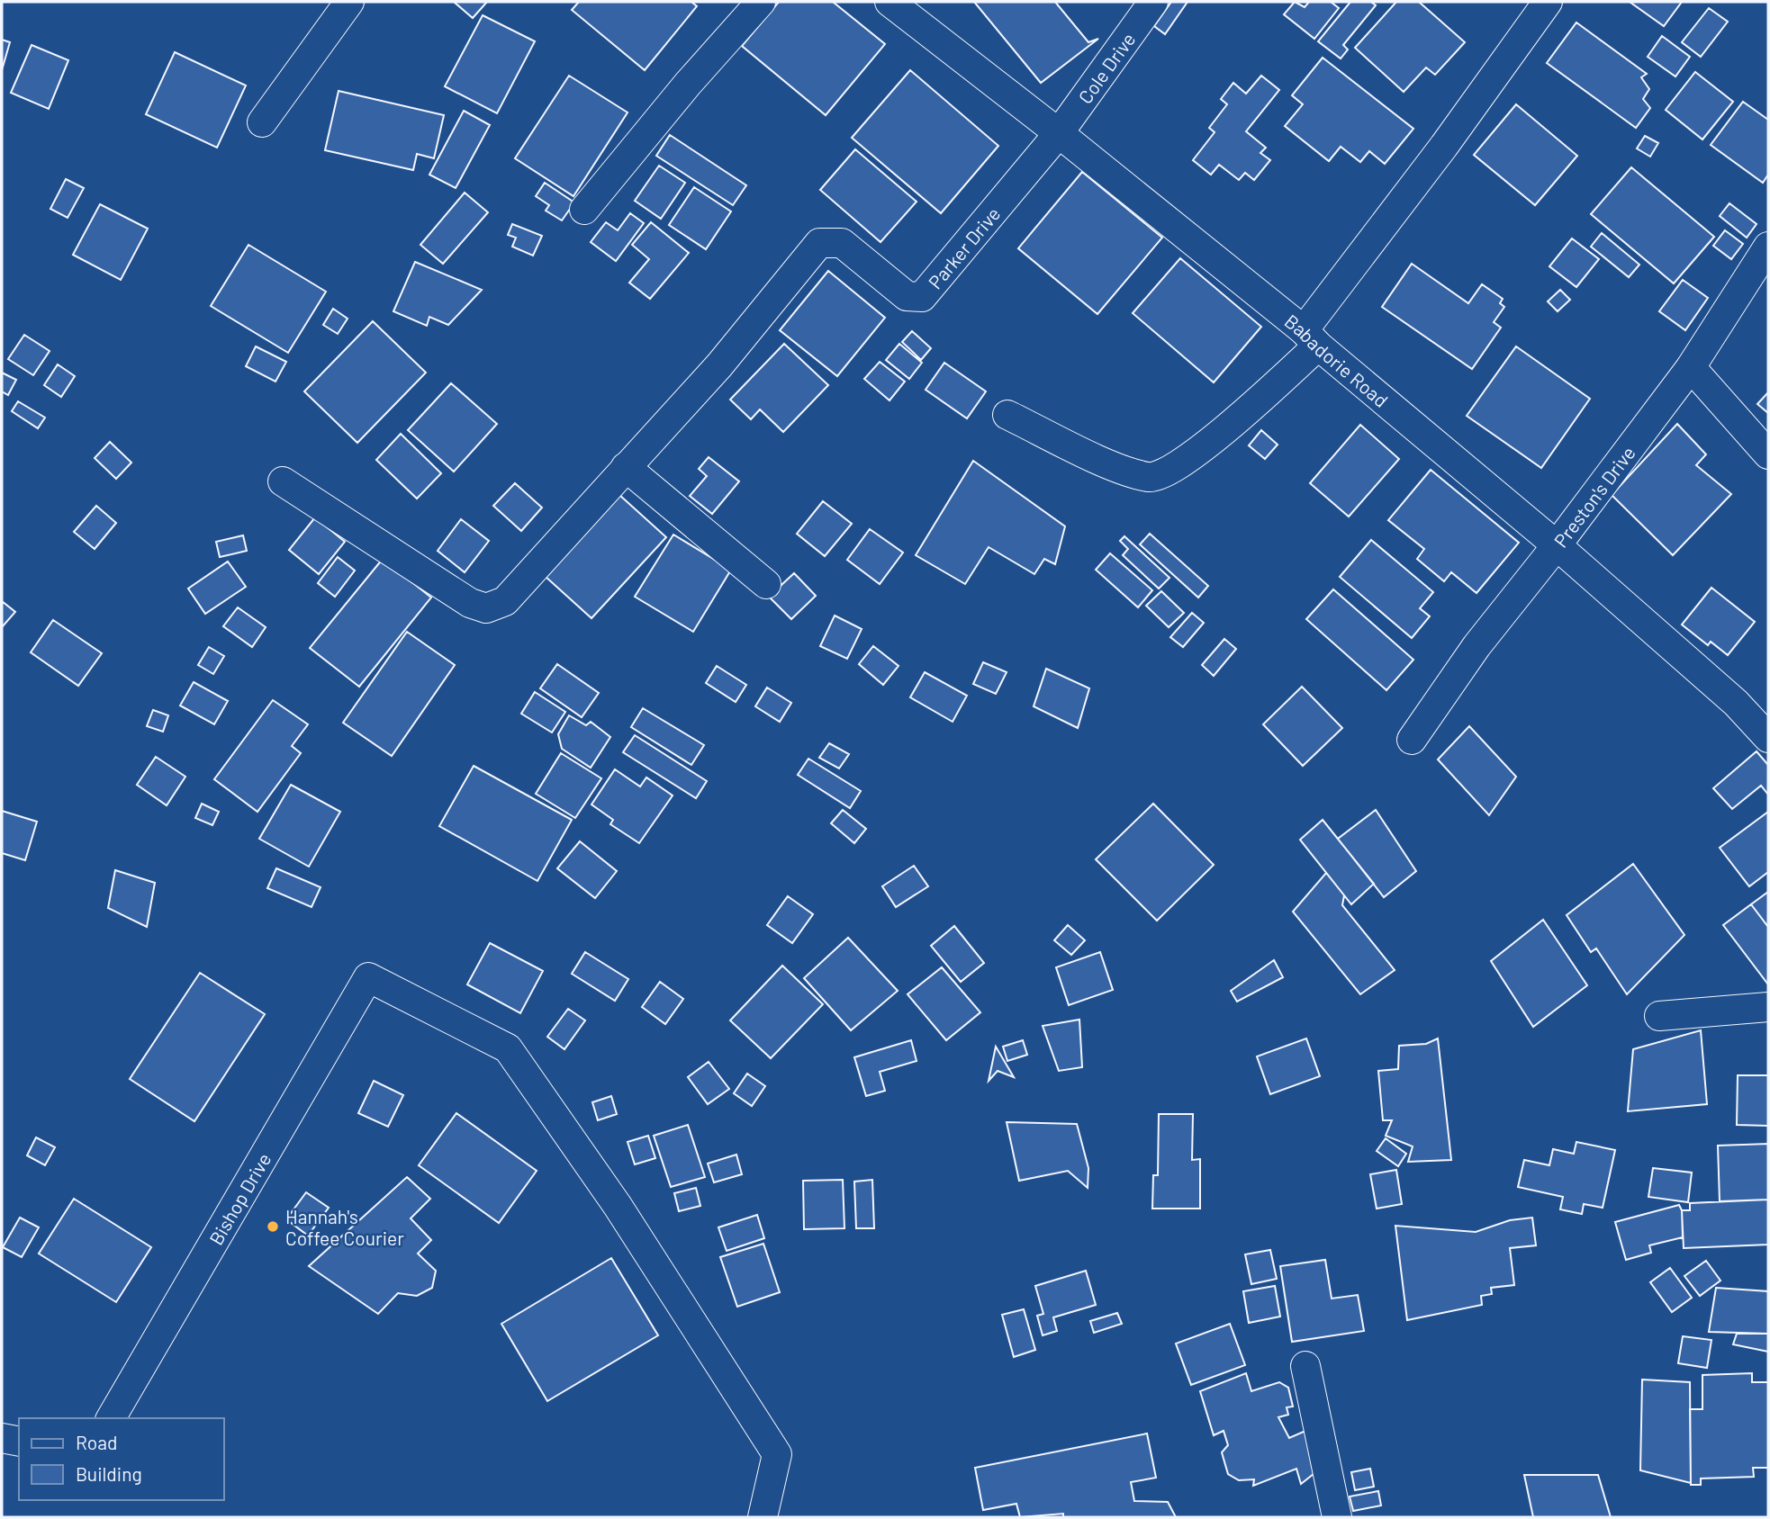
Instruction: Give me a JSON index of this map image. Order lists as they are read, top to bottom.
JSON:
{
  "streets": {
    "street": [
      "Cole Drive",
      "Parker Drive",
      "Babadorie Road",
      "Preston's Drive",
      "Bishop Drive"
    ]
  },
  "crossings": [
    ["Cole Drive", "Parker Drive"],
    ["Cole Drive", "Babadorie Road"],
    ["Parker Drive", "Babadorie Road"],
    ["Babadorie Road", "Preston's Drive"]
  ],
  "places": ["Hannah's Coffee Courier"],
  "legend": ["Road", "Building"]
}
